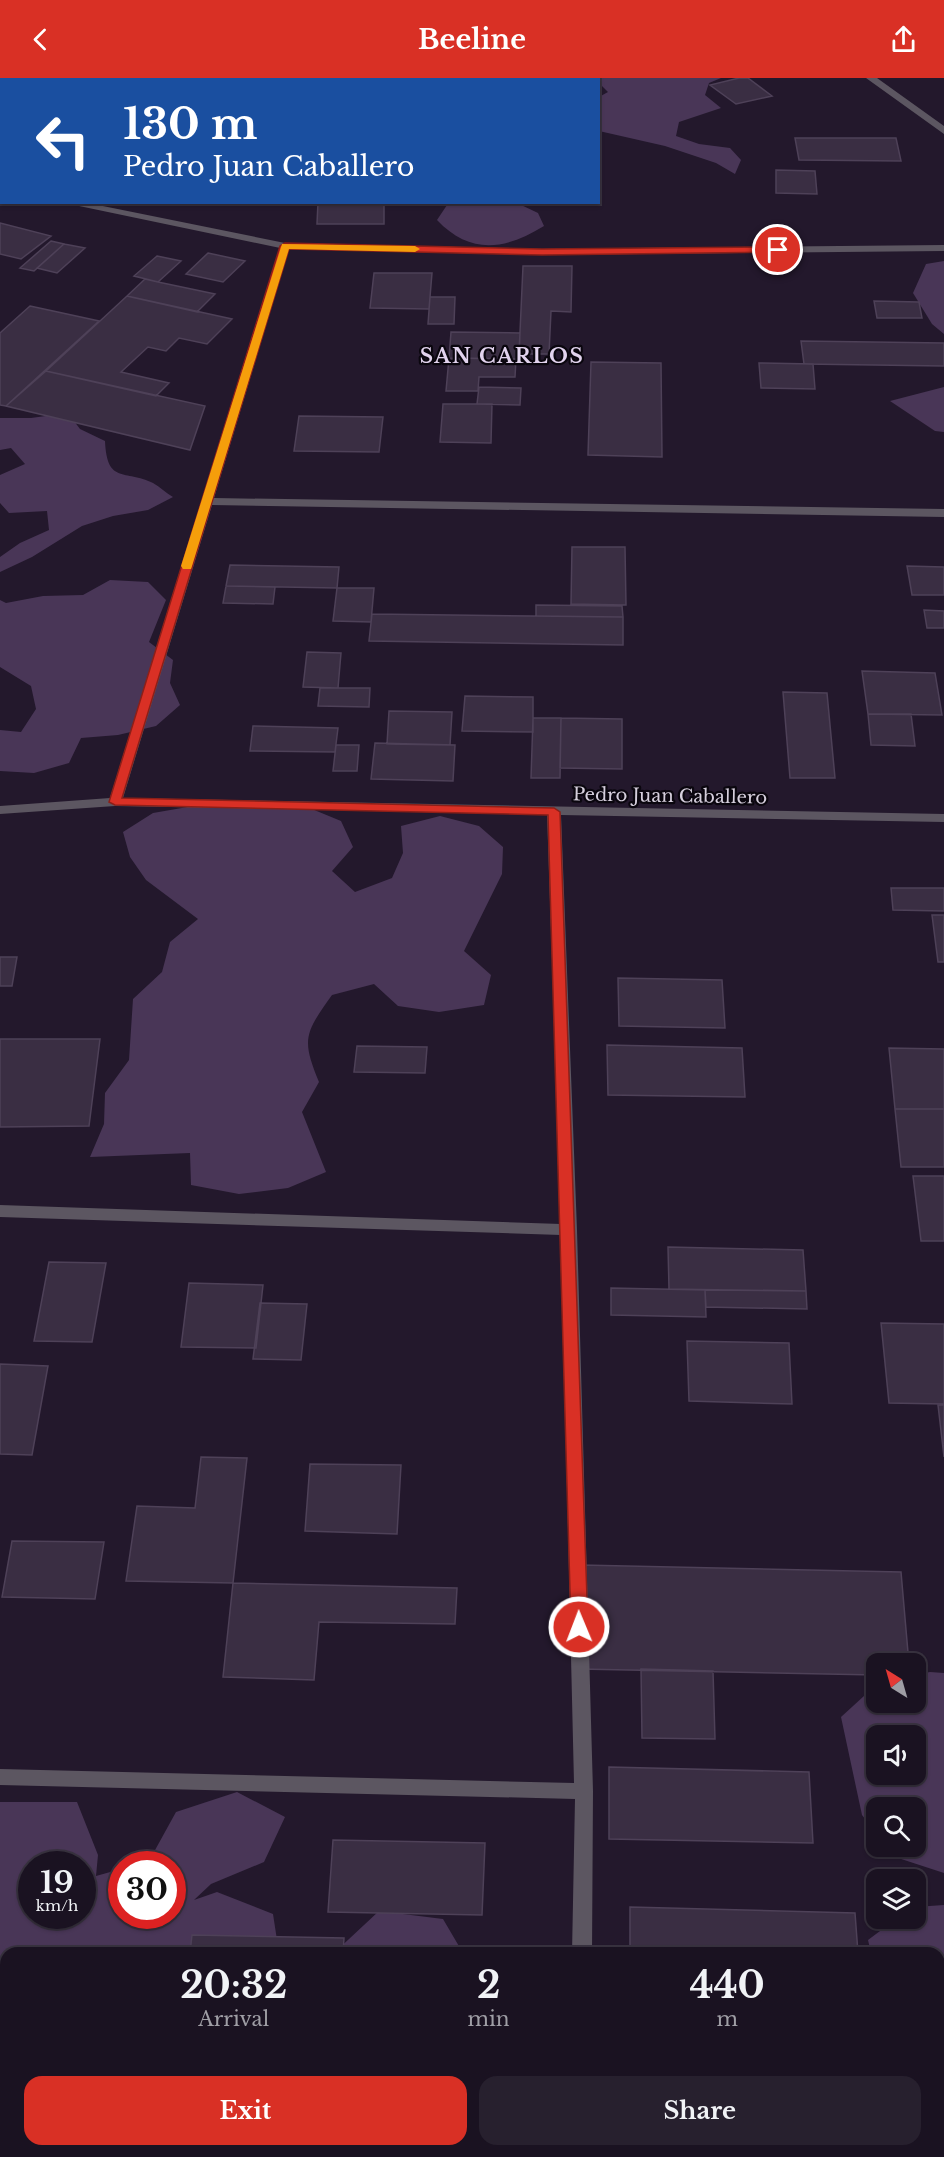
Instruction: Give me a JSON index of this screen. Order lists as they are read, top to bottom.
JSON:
{
  "streets": {
    "street": ["Pedro Juan Caballero"]
  },
  "districts": ["SAN CARLOS"],
  "north": "top left",
  "page": {
    "header": "Beeline",
    "turn": ["130 m", "Pedro Juan Caballero"],
    "speed": "19 km/h",
    "limit": "30",
    "eta": [
      "20:32",
      "Arrival",
      "2",
      "min",
      "440",
      "m"
    ],
    "buttons": ["Exit", "Share"]
  }
}
